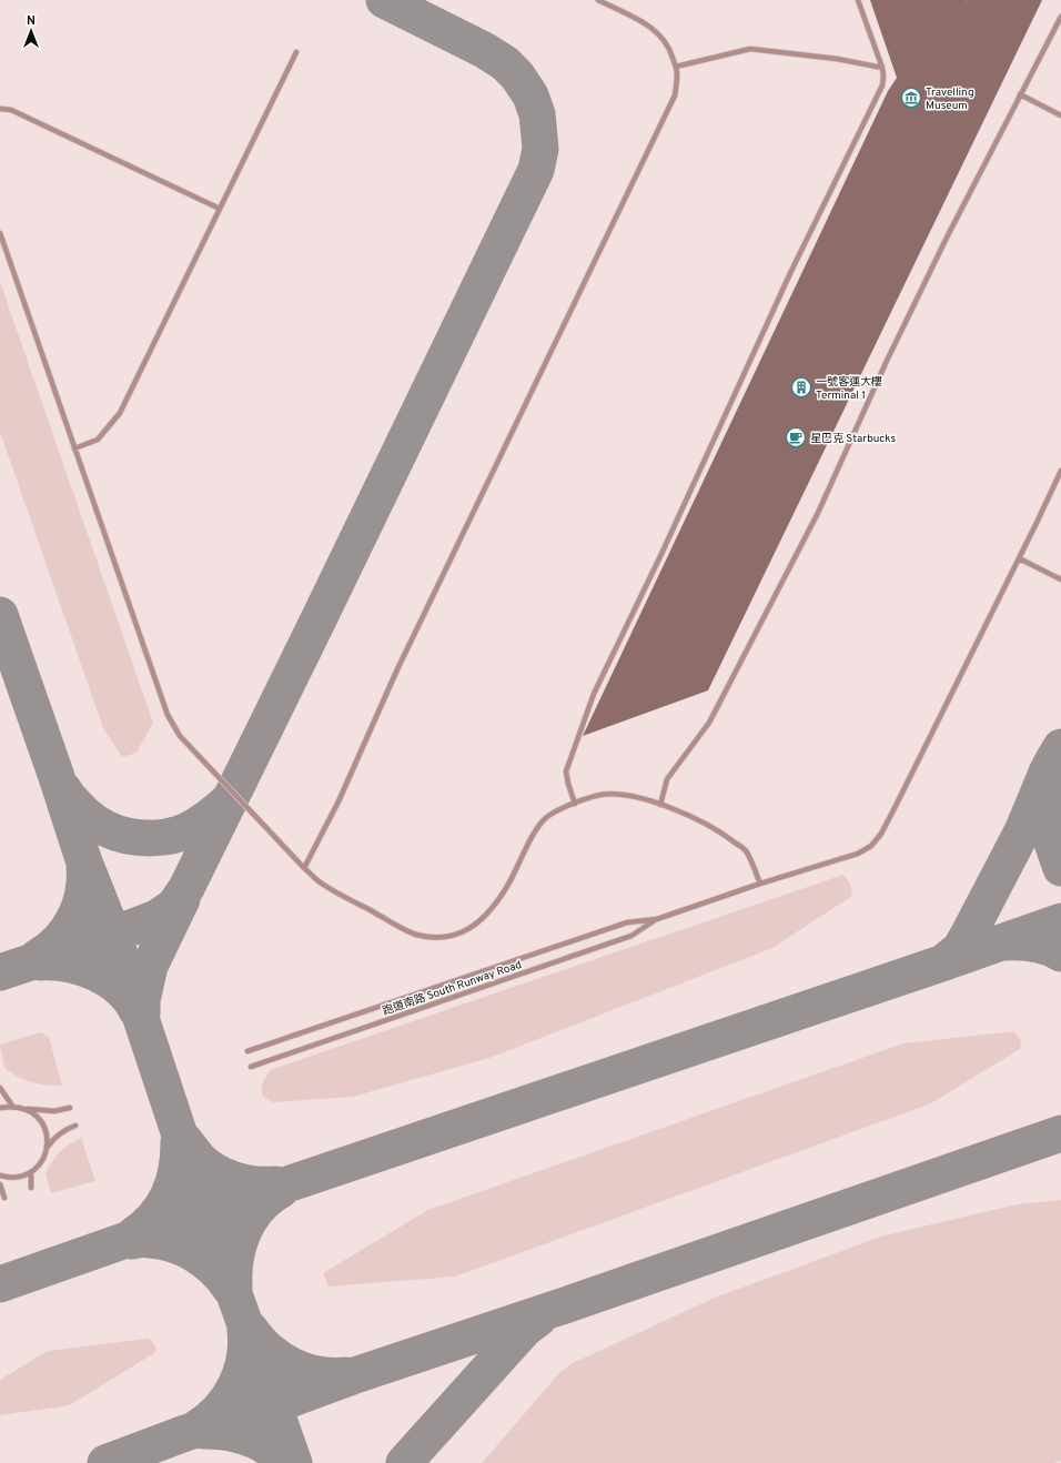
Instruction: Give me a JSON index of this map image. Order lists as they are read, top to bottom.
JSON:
{
  "streets": {
    "lane": ["跑道南路 South Runway Road"]
  },
  "places": {
    "museum": ["Travelling Museum"],
    "building": ["一號客運大樓 Terminal 1"],
    "cafe": ["星巴克 Starbucks"]
  },
  "north": "top"
}
